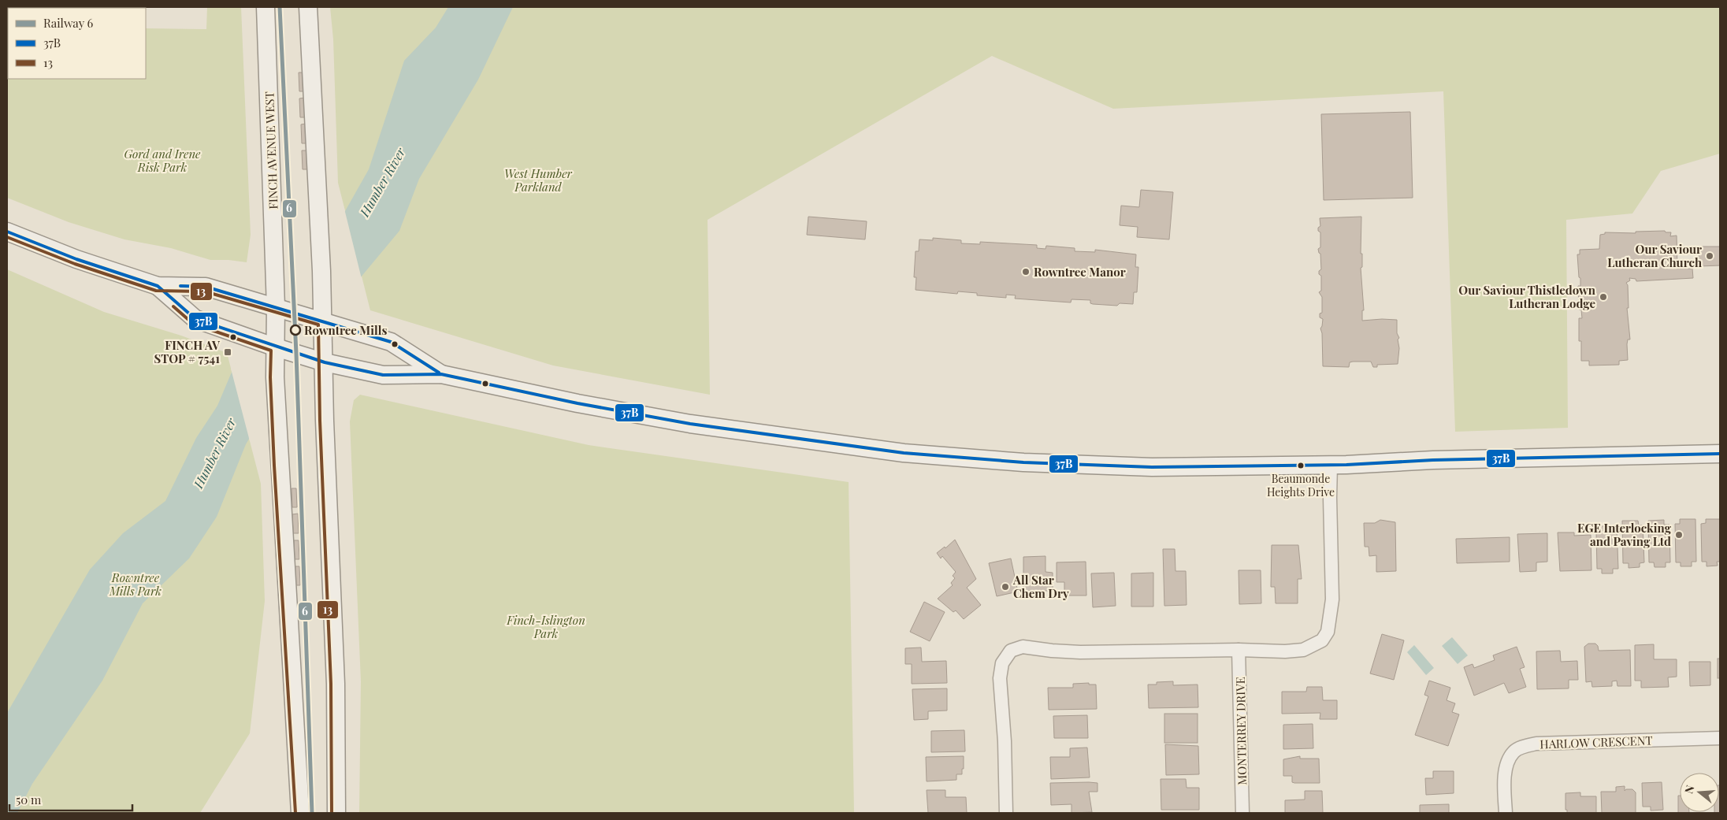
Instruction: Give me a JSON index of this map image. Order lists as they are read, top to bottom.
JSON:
{
  "streets": {
    "main road": ["FINCH AVENUE WEST"],
    "street": ["MONTERREY DRIVE", "HARLOW CRESCENT"]
  },
  "water": ["Humber River"],
  "parks": [
    "Gord and Irene Risk Park",
    "West Humber Parkland",
    "Rowntree Mills Park",
    "Finch-Islington Park"
  ],
  "places": {
    "other": [
      "Our Saviour Lutheran Church",
      "Rowntree Manor",
      "Our Saviour Thistledown Lutheran Lodge",
      "Rowntree Mills",
      "Beaumonde Heights Drive",
      "EGE Interlocking and Paving Ltd",
      "All Star Chem Dry"
    ],
    "transit": ["FINCH AV STOP # 7541"]
  },
  "lines": ["rail line 6", "transit line 37B", "transit line 13"],
  "legend": ["Railway 6", "37B", "13"],
  "scale_bar": "50 m",
  "north": "left"
}
